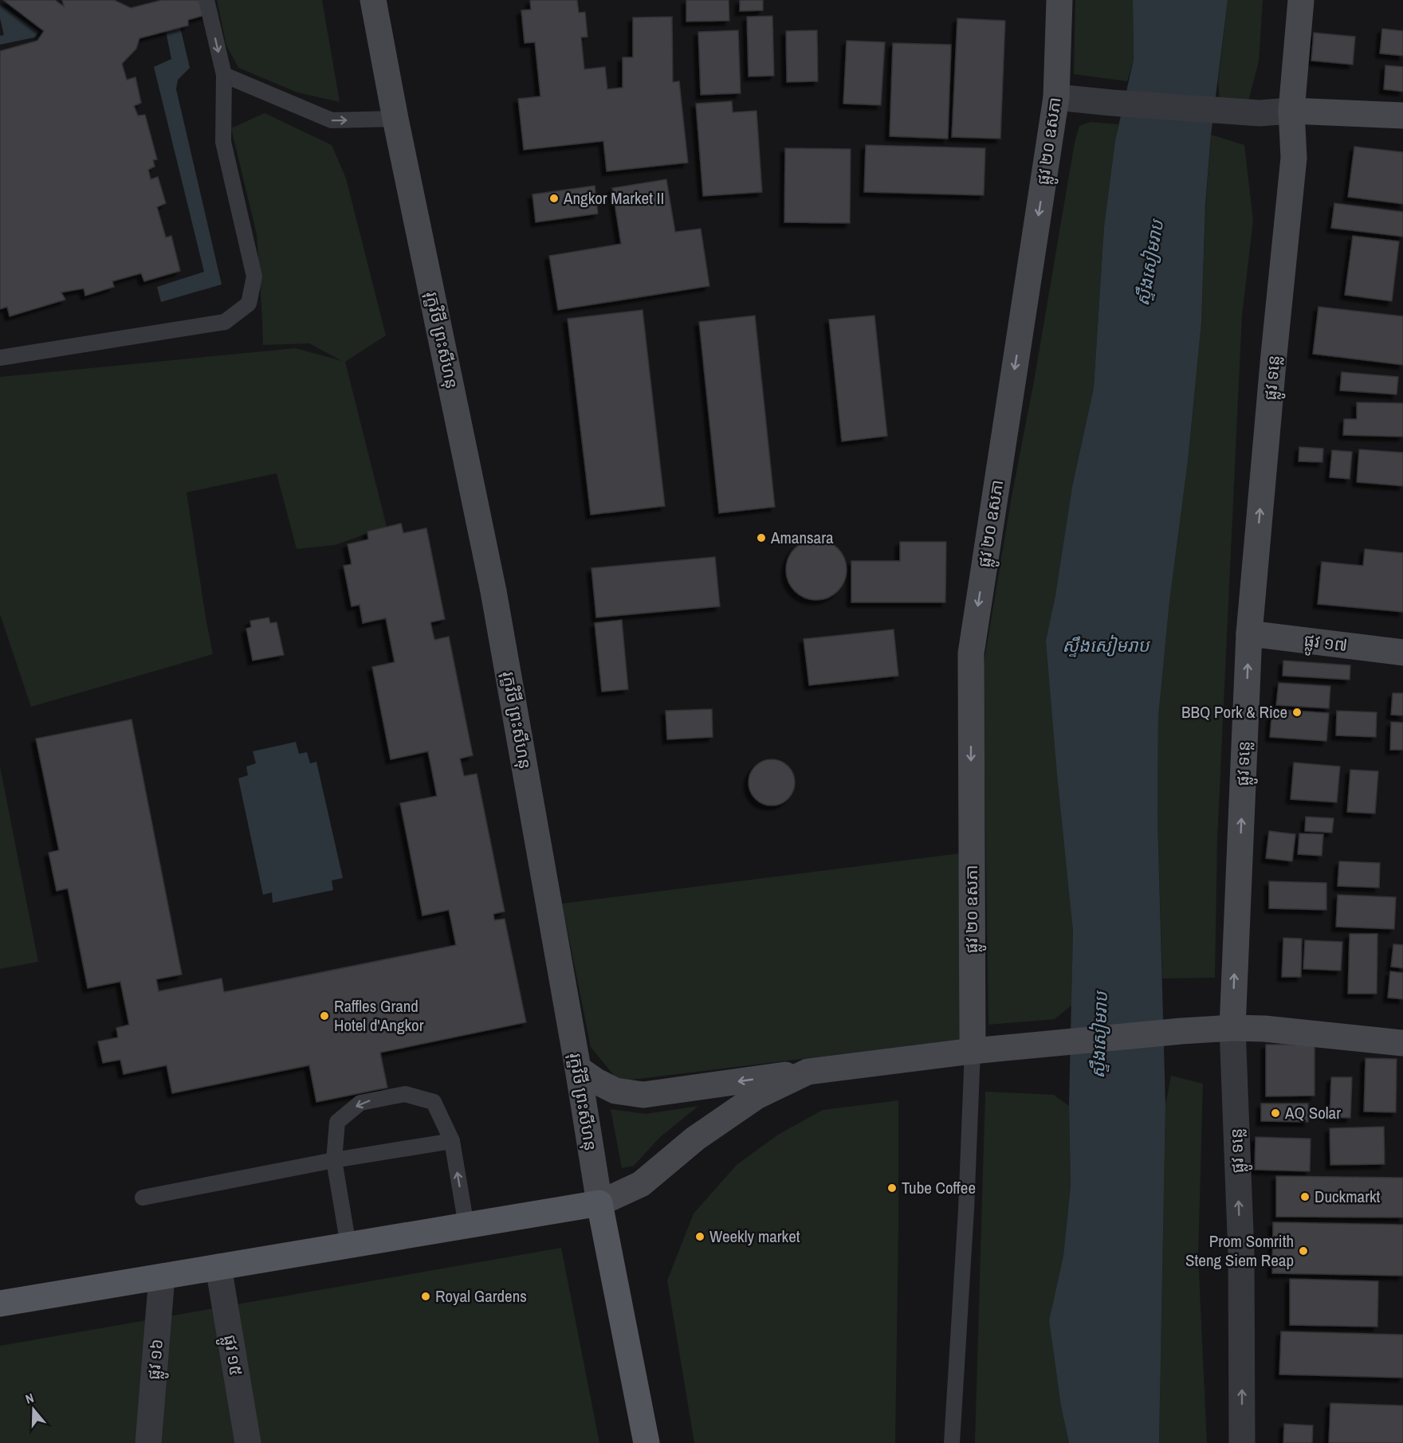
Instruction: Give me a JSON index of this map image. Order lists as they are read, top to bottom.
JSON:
{
  "streets": {
    "main road": ["រុក្ខវិថី ព្រះសីហនុ"],
    "street": [
      "ផ្លូវ ២០ ឧសភា",
      "ផ្លូវ ទន្លេ",
      "ផ្លូវ ១៧",
      "ផ្លូវ ១៥",
      "ផ្លូវ ១៦"
    ]
  },
  "crossings": [
    ["ផ្លូវ ទន្លេ", "ផ្លូវ ១៧"]
  ],
  "one_way": ["ផ្លូវ ២០ ឧសភា", "ផ្លូវ ទន្លេ"],
  "water": ["ស្ទឹងសៀមរាប"],
  "places": [
    "Angkor Market II",
    "Amansara",
    "BBQ Pork & Rice",
    "Raffles Grand Hotel d'Angkor",
    "AQ Solar",
    "Tube Coffee",
    "Duckmarkt",
    "Weekly market",
    "Prom Somrith Steng Siem Reap",
    "Royal Gardens"
  ],
  "north": "top"
}
